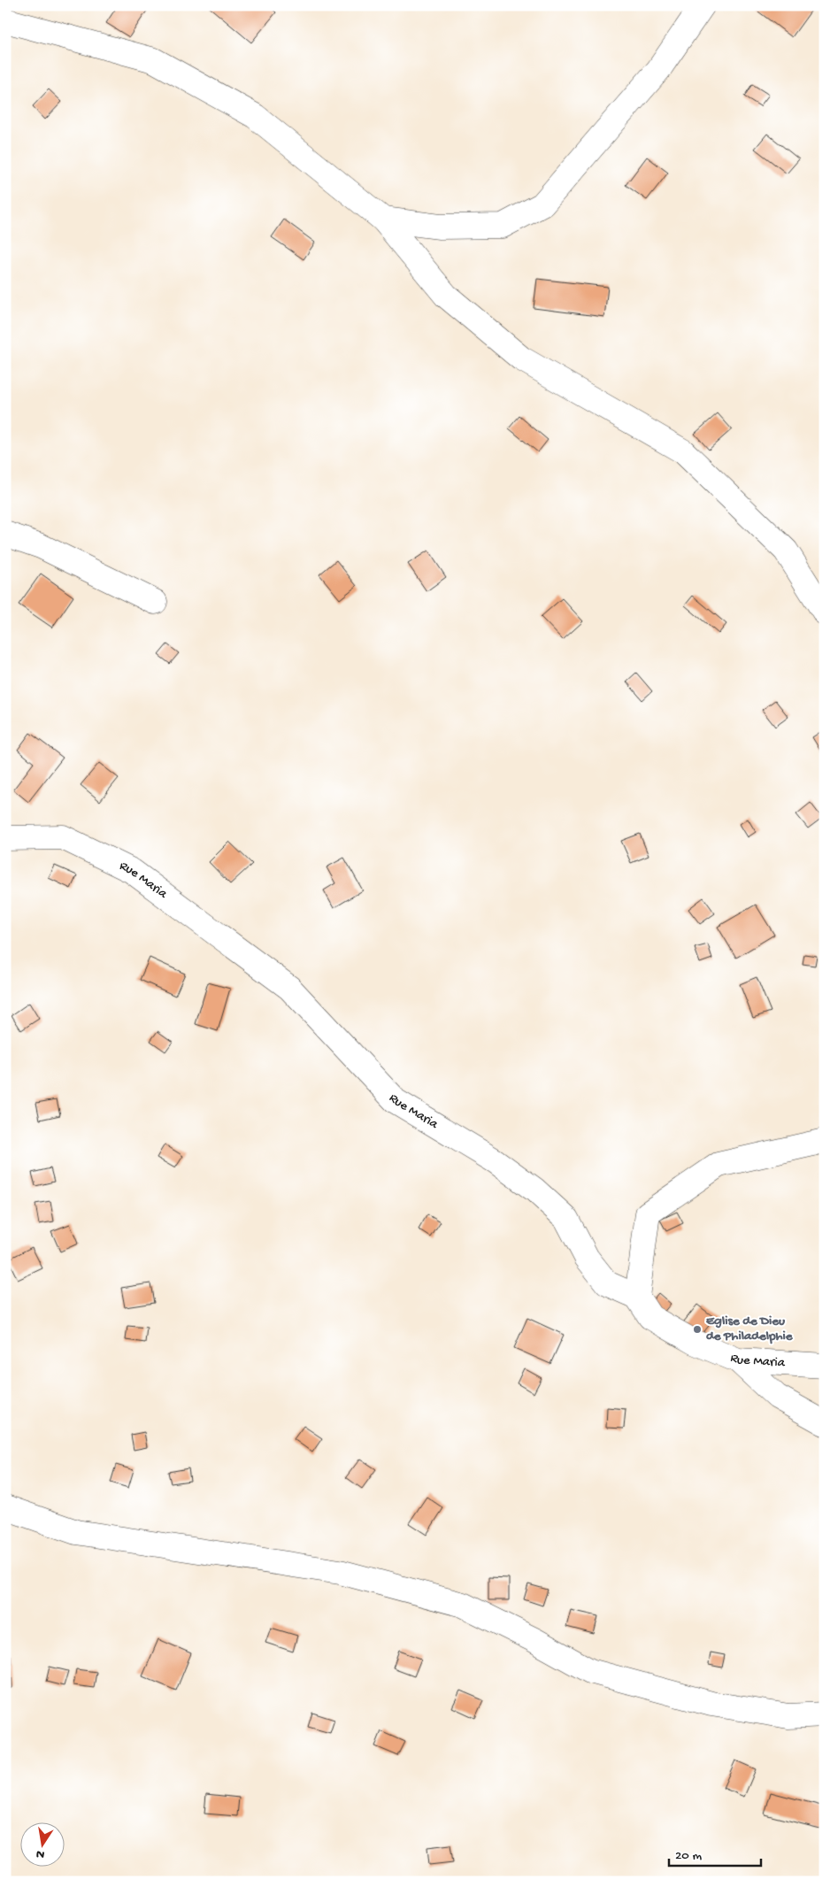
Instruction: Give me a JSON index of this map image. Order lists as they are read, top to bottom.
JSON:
{
  "streets": {
    "street": ["Rue Maria"]
  },
  "places": ["Eglise de Dieu de Philadelphie"],
  "scale_bar": "20 m",
  "north": "bottom"
}
